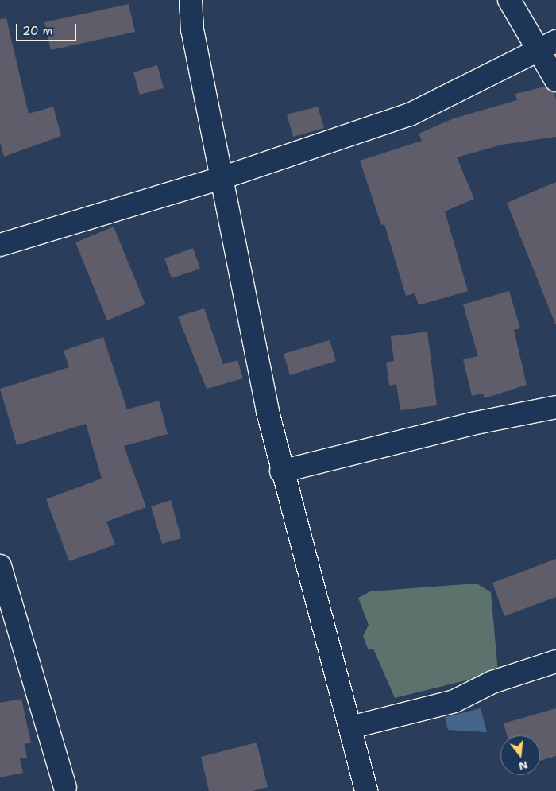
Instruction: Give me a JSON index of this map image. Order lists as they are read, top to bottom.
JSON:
{
  "scale_bar": "20 m",
  "north": "bottom"
}
